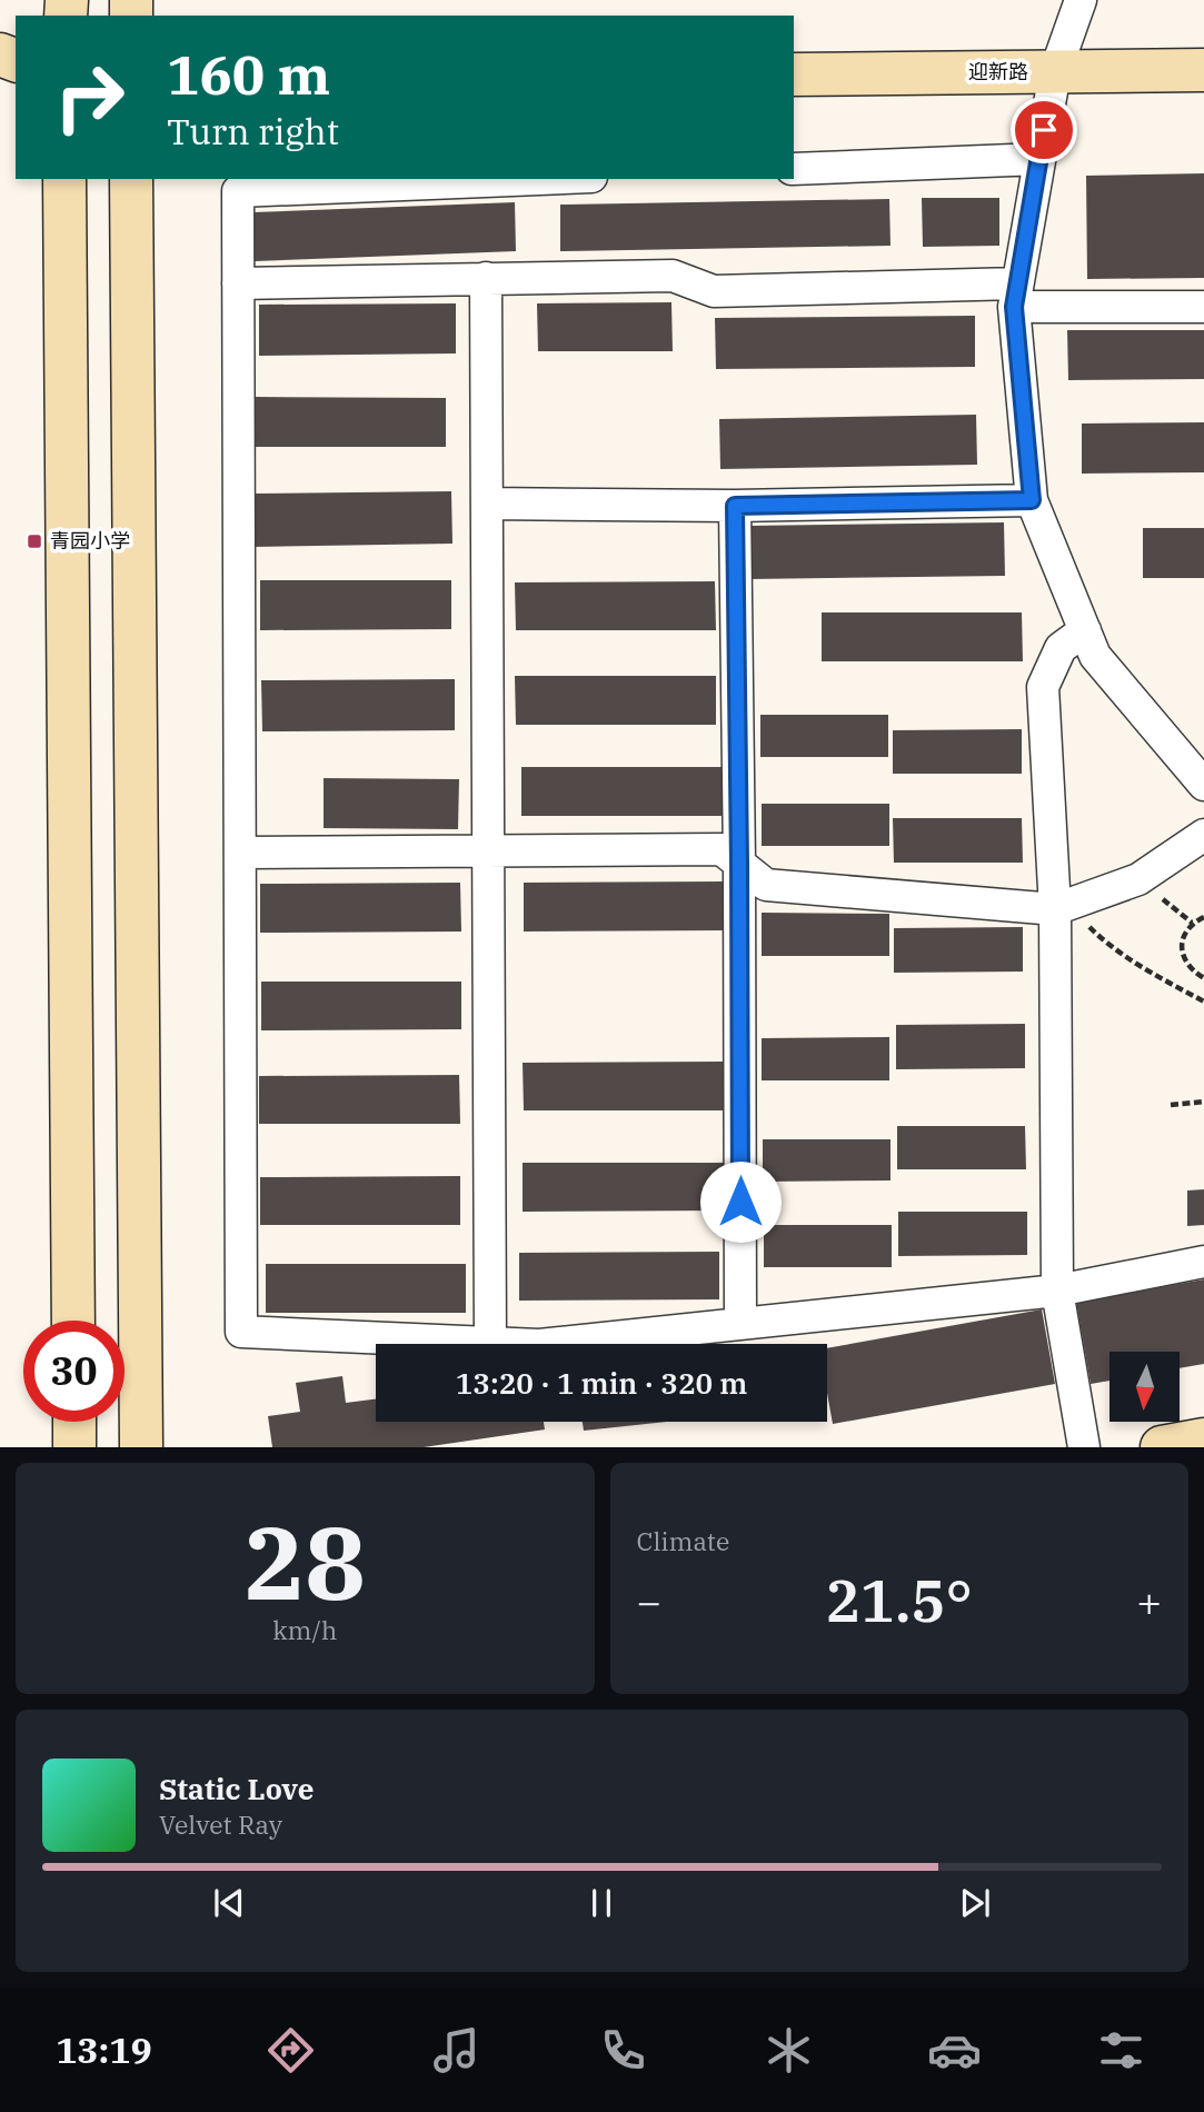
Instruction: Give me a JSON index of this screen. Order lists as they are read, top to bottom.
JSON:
{
  "streets": {
    "main road": ["迎新路"]
  },
  "places": {
    "transit": ["青园小学"]
  },
  "north": "bottom",
  "page": {
    "turn": ["160 m", "Turn right"],
    "limit": "30",
    "trip": "13:20 · 1 min · 320 m",
    "tile": [
      ["28", "km/h"],
      "Climate"
    ],
    "heat": ["−", "21.5°", "+"],
    "song": ["Static Love", "Velvet Ray"],
    "tabs": "13:19"
  }
}
